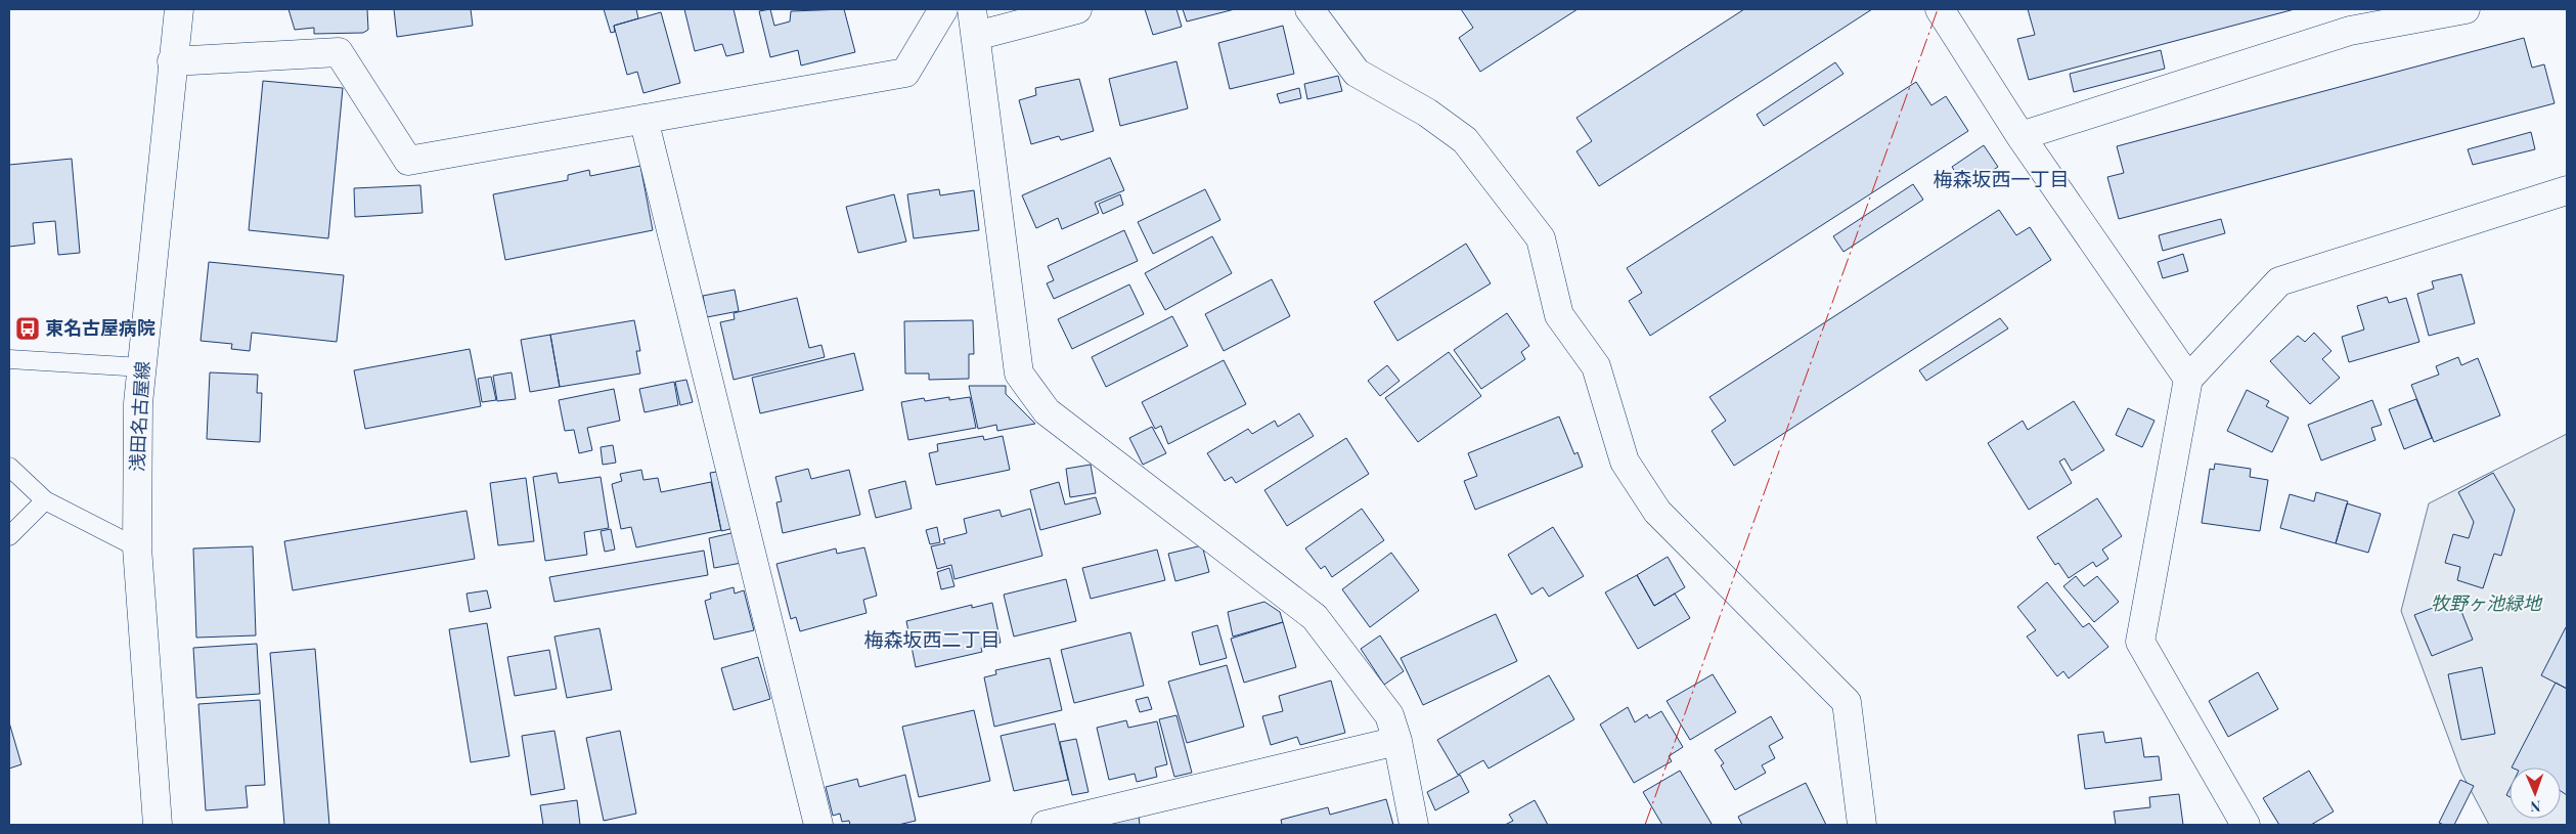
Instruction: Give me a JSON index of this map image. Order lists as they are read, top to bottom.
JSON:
{
  "streets": {
    "street": ["浅田名古屋線"]
  },
  "districts": ["梅森坂西一丁目", "梅森坂西二丁目"],
  "parks": ["牧野ヶ池緑地"],
  "places": {
    "bus stop": ["東名古屋病院"]
  },
  "north": "bottom"
}
